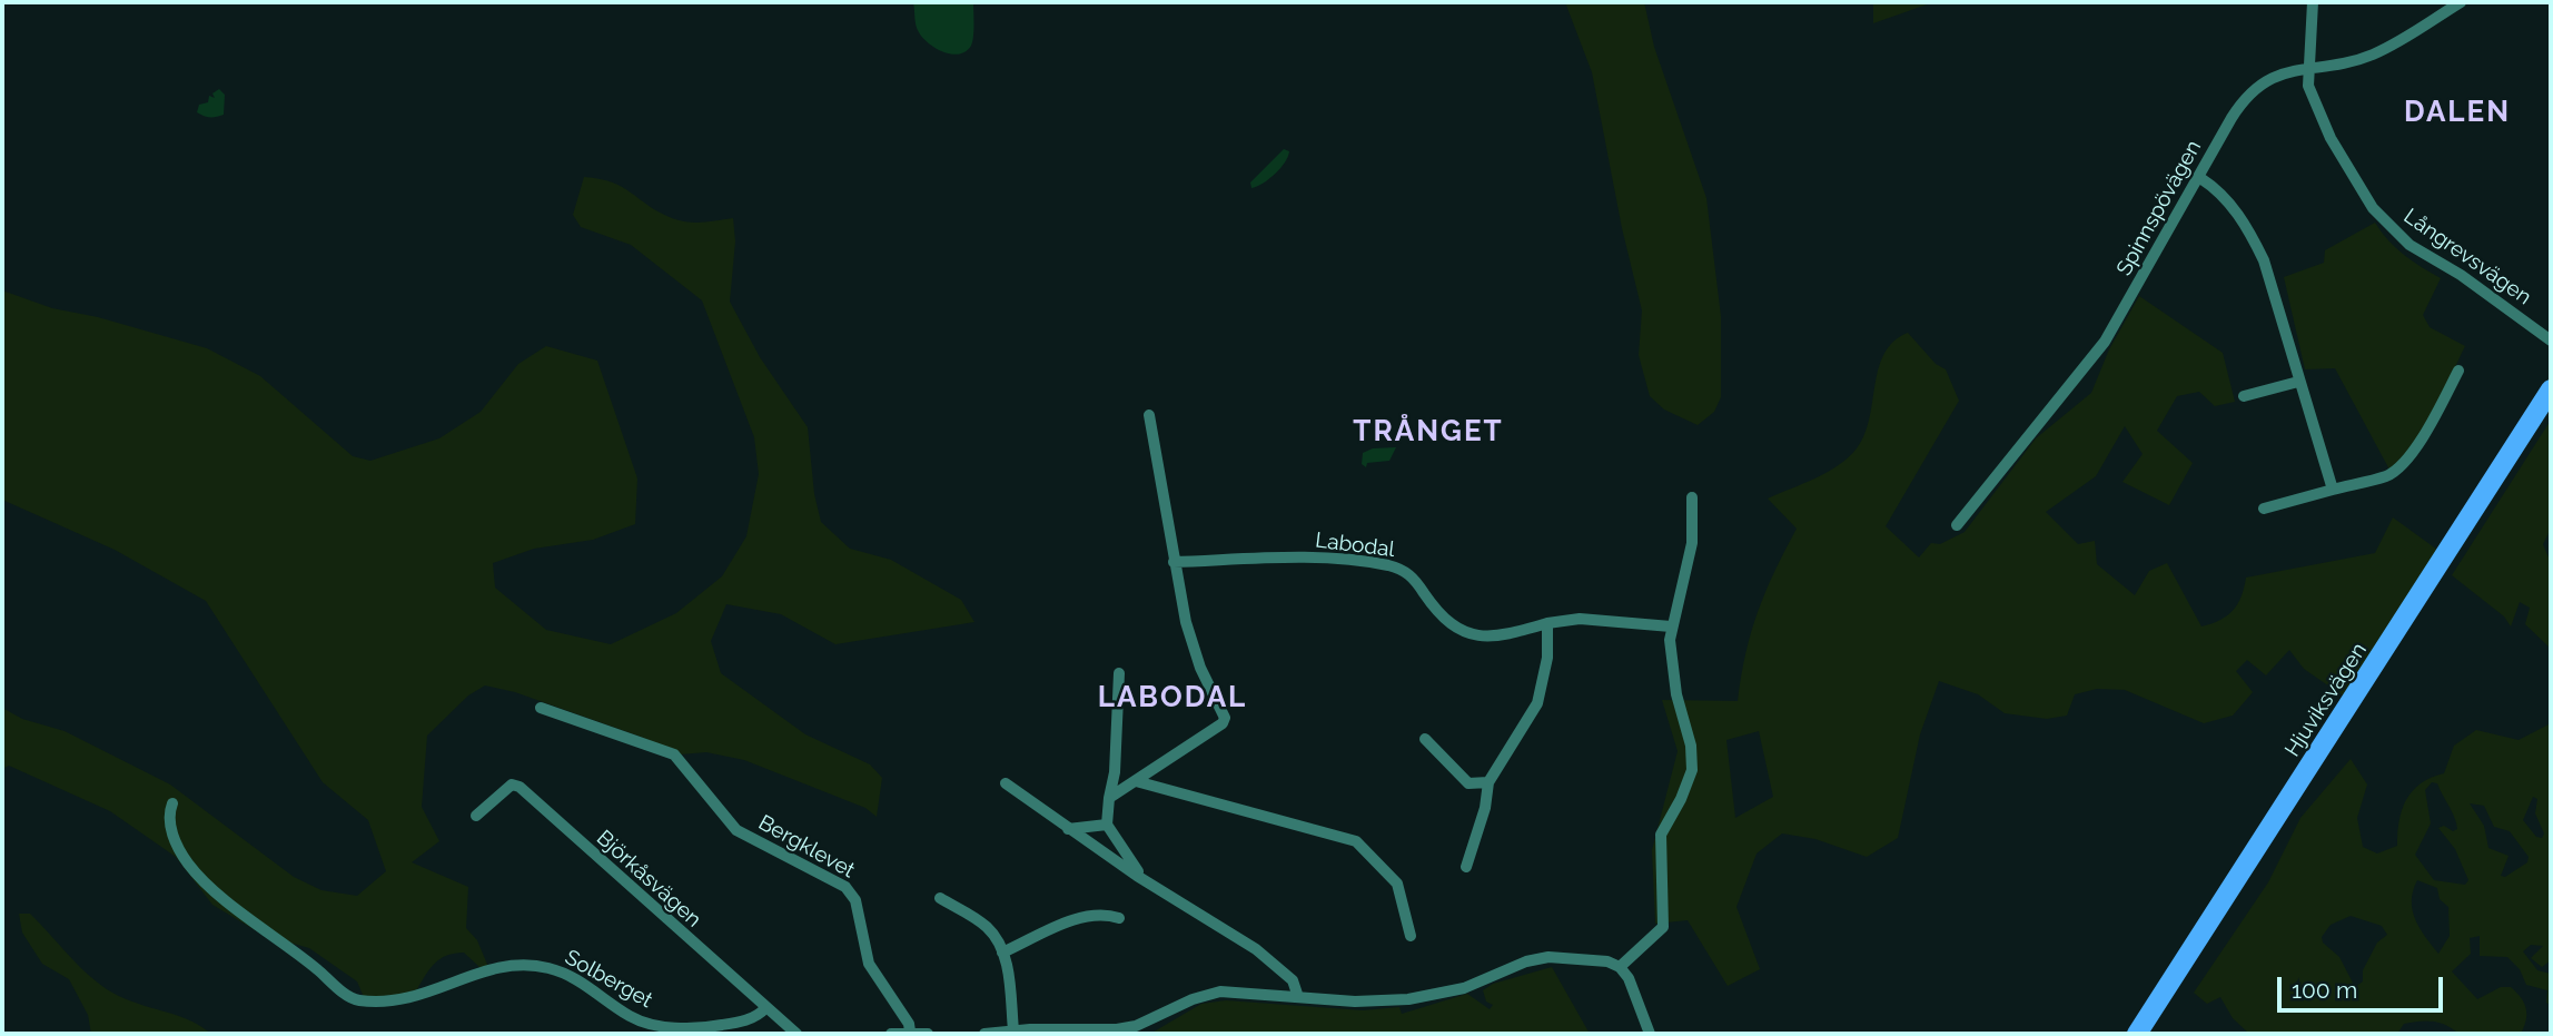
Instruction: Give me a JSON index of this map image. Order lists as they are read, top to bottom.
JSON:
{
  "streets": {
    "main road": ["Hjuviksvägen"],
    "street": [
      "Spinnspövägen",
      "Långrevsvägen",
      "Labodal",
      "Bergklevet",
      "Björkåsvägen",
      "Solberget"
    ]
  },
  "crossings": [
    ["Spinnspövägen", "Långrevsvägen"],
    ["Björkåsvägen", "Solberget"]
  ],
  "districts": ["DALEN", "TRÅNGET", "LABODAL"],
  "scale_bar": "100 m"
}
